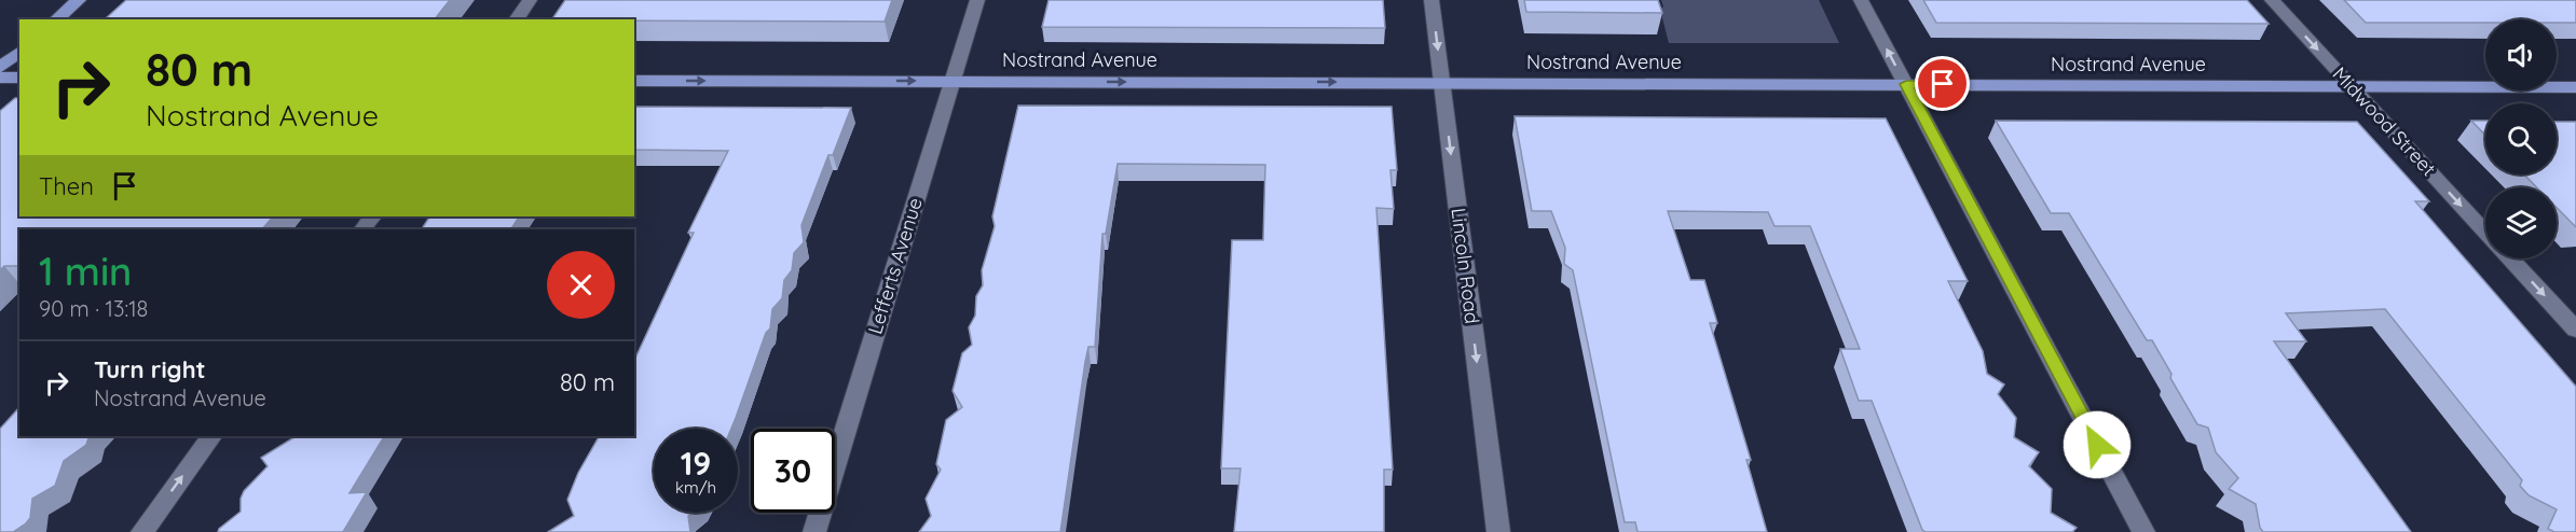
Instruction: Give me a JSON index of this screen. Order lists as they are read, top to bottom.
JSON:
{
  "streets": {
    "main road": ["Nostrand Avenue"],
    "street": ["Midwood Street", "Lefferts Avenue", "Lincoln Road"]
  },
  "crossings": [
    ["Nostrand Avenue", "Midwood Street"],
    ["Nostrand Avenue", "Lefferts Avenue"],
    ["Nostrand Avenue", "Lincoln Road"]
  ],
  "one_way": ["Nostrand Avenue", "Midwood Street", "Lincoln Road"],
  "page": {
    "turn": ["80 m", "Nostrand Avenue"],
    "then": "Then",
    "heading": ["1 min", "90 m · 13:18"],
    "list": [
      {
        "name": "Turn right",
        "note": "Nostrand Avenue",
        "value": "80 m"
      }
    ],
    "speed": "19 km/h",
    "limit": "30"
  }
}
